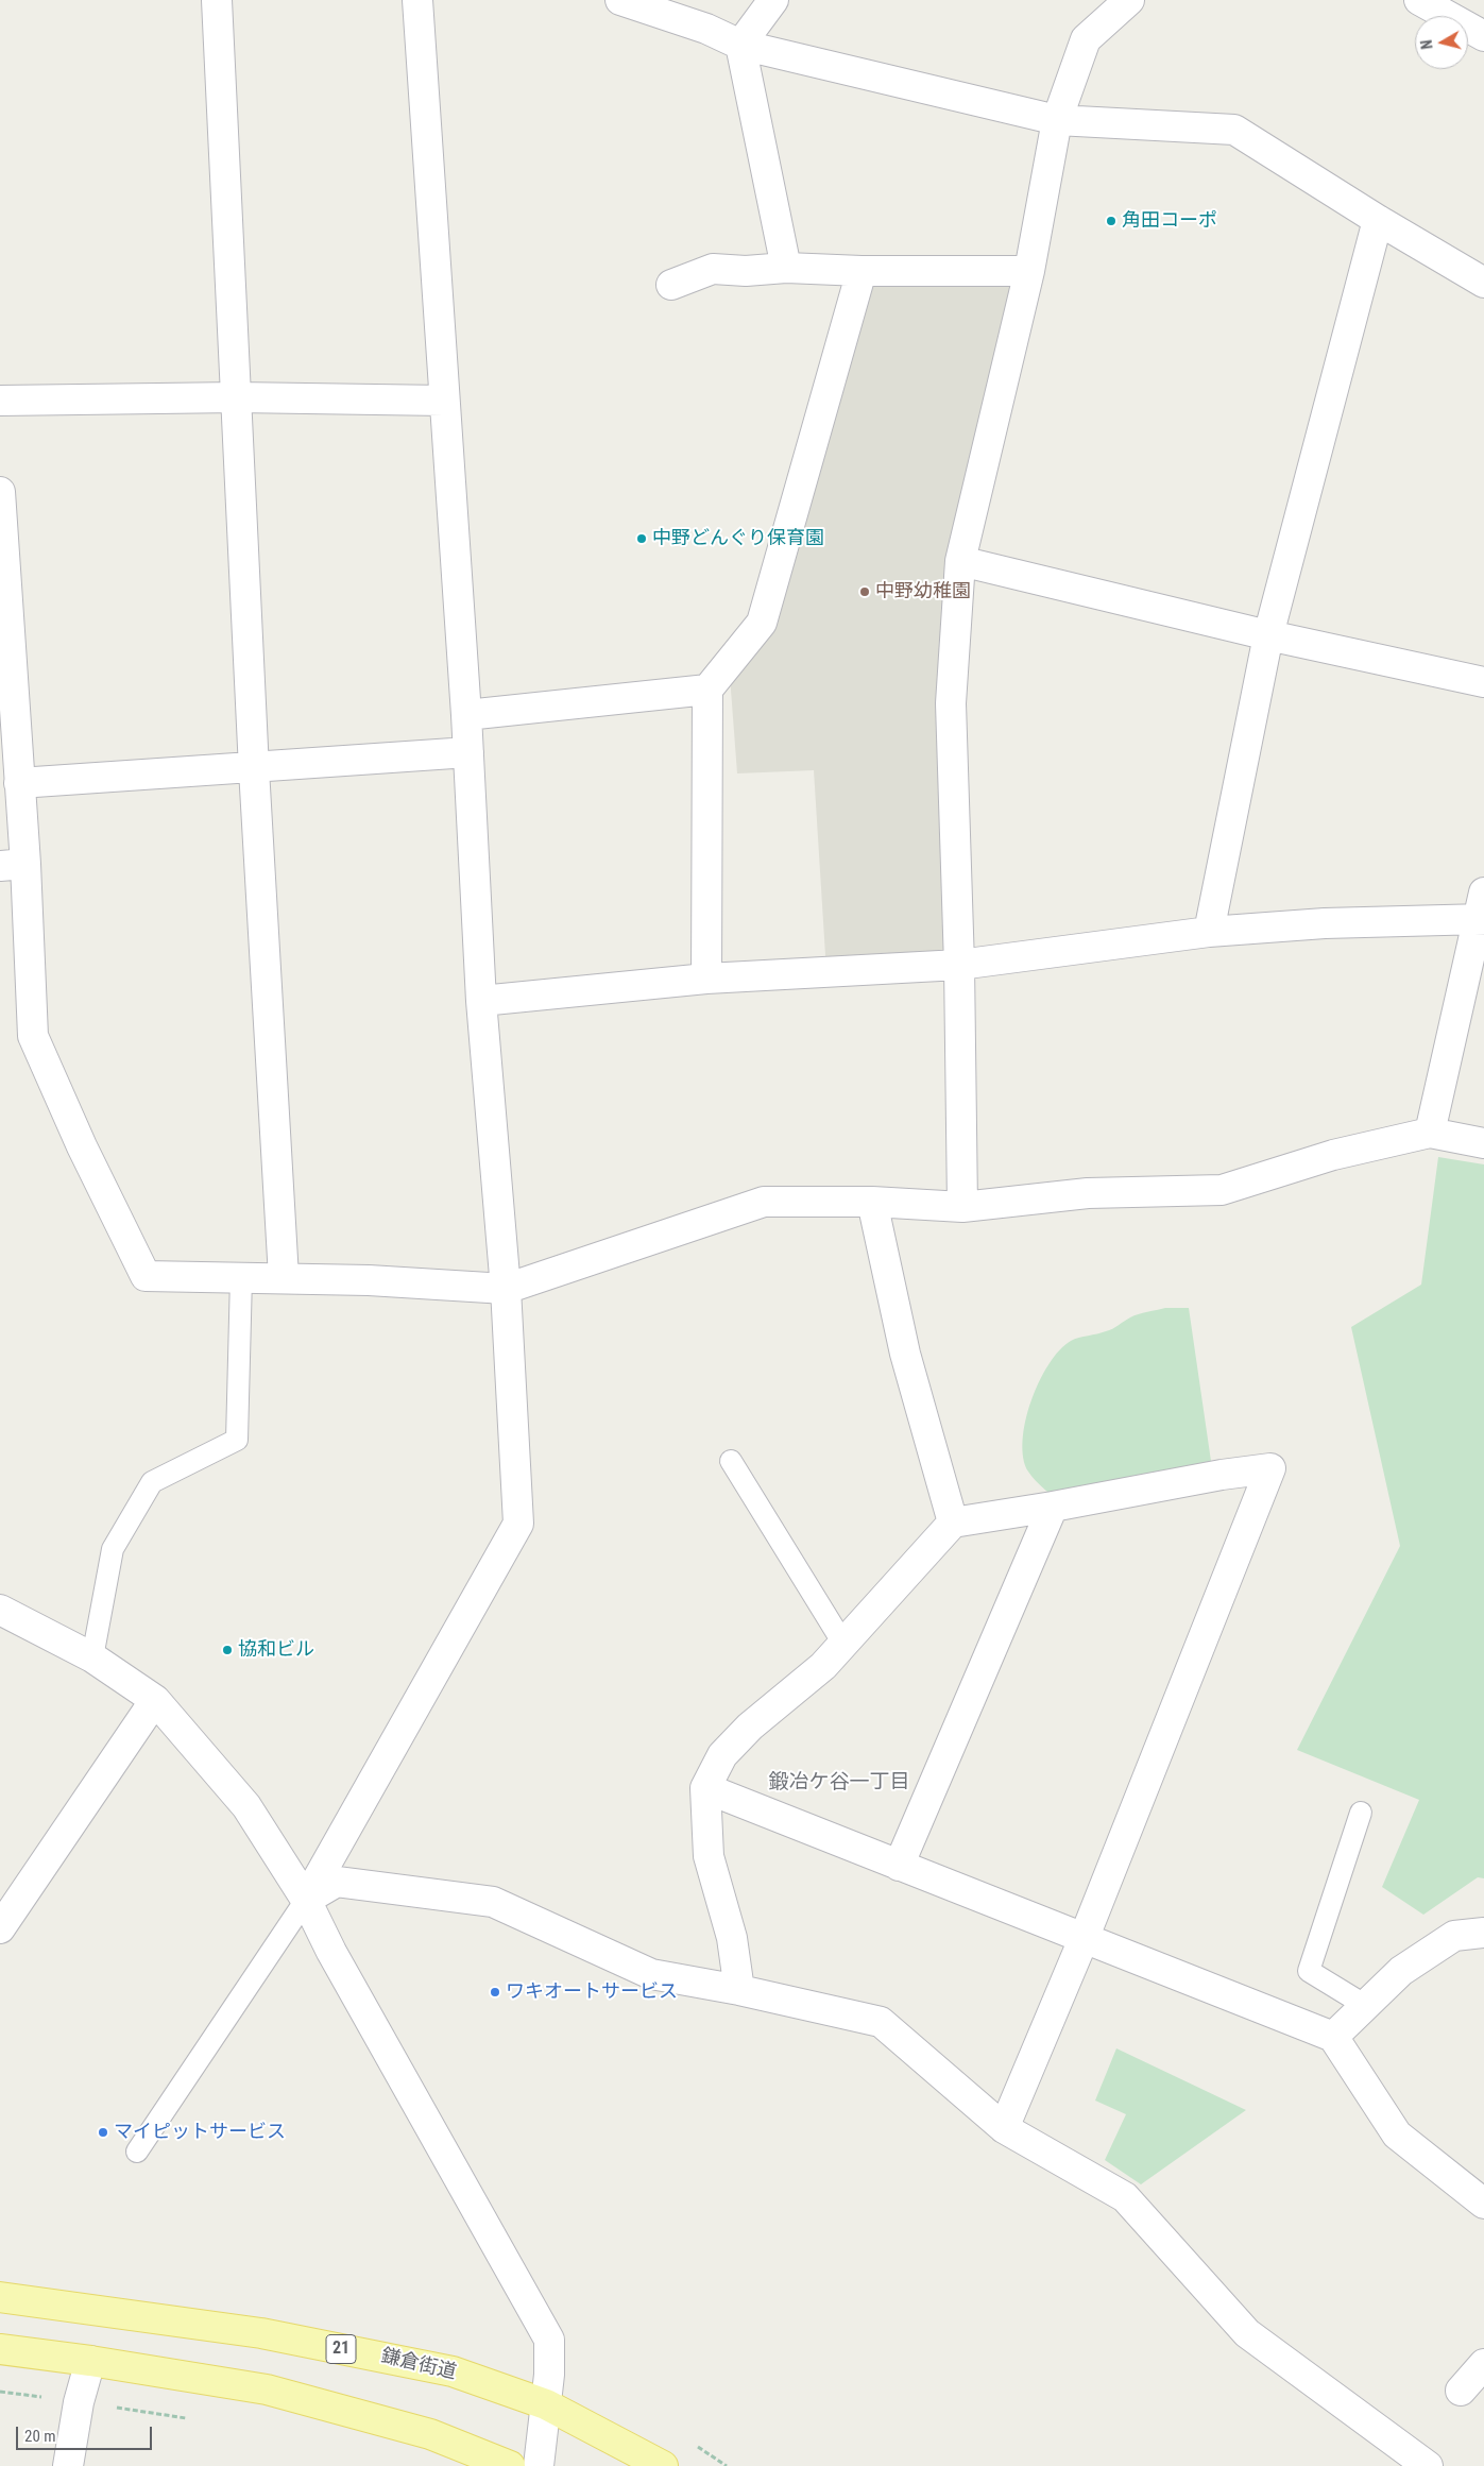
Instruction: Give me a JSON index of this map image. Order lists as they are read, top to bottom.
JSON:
{
  "streets": {
    "main road": ["21", "鎌倉街道"]
  },
  "districts": ["鍛冶ケ谷一丁目"],
  "places": [
    "角田コーポ",
    "中野どんぐり保育園",
    "中野幼稚園",
    "協和ビル",
    "ワキオートサービス",
    "マイピットサービス"
  ],
  "scale_bar": "20 m",
  "north": "left"
}
